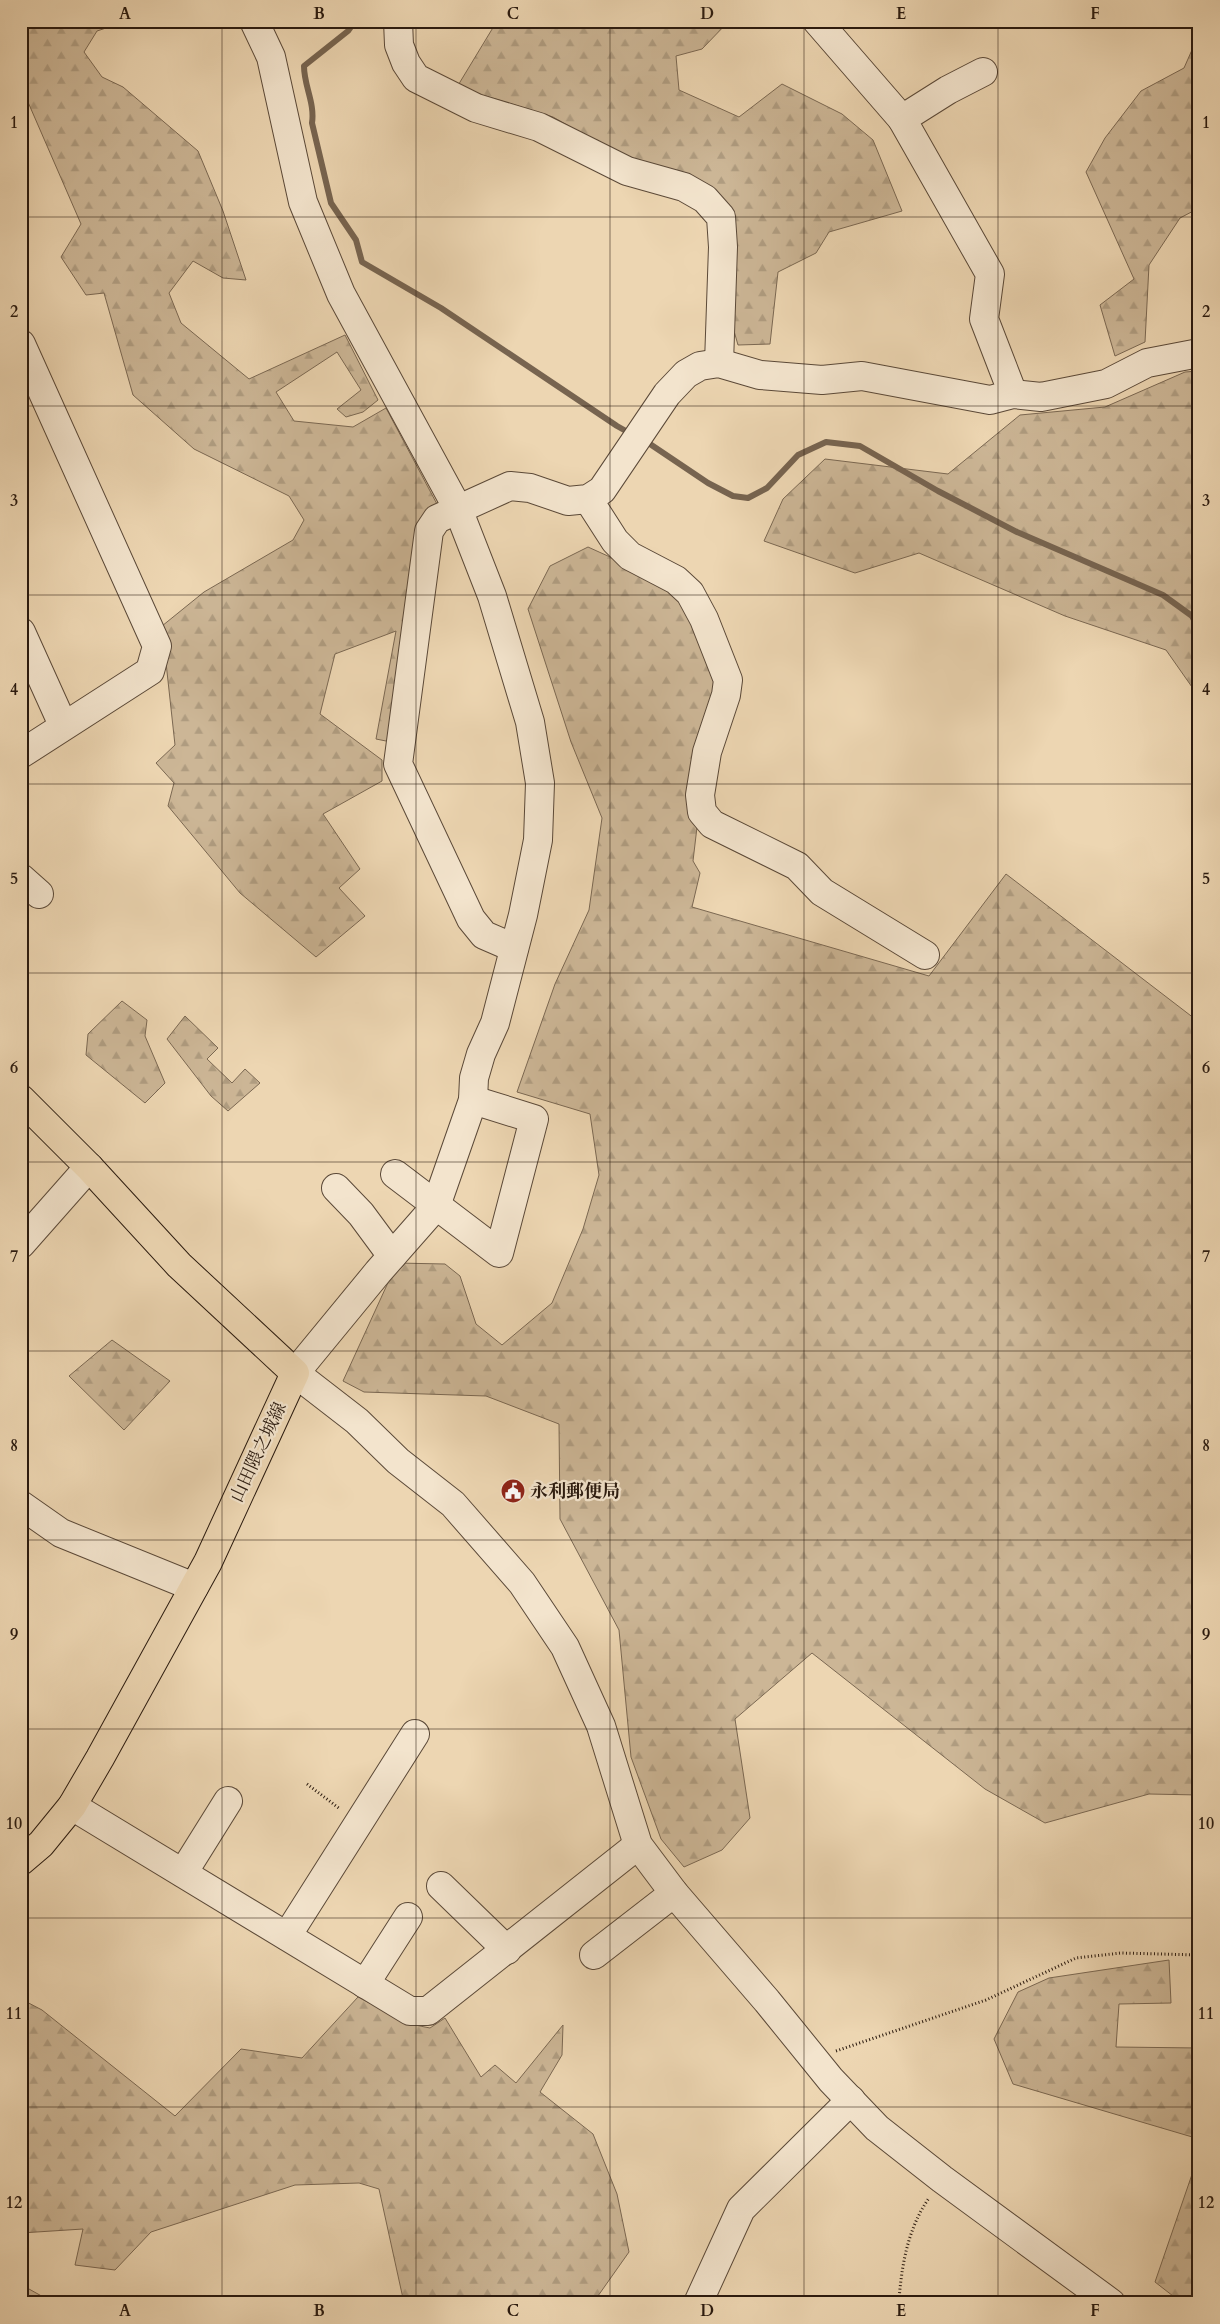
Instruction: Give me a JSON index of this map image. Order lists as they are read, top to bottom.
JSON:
{
  "streets": {
    "main road": ["山田隈之城線"]
  },
  "places": {
    "public building": ["永利郵便局"]
  },
  "grid": {
    "columns": [
      "A",
      "B",
      "C",
      "D",
      "E",
      "F"
    ],
    "rows": [
      "1",
      "2",
      "3",
      "4",
      "5",
      "6",
      "7",
      "8",
      "9",
      "10",
      "11",
      "12"
    ]
  }
}
